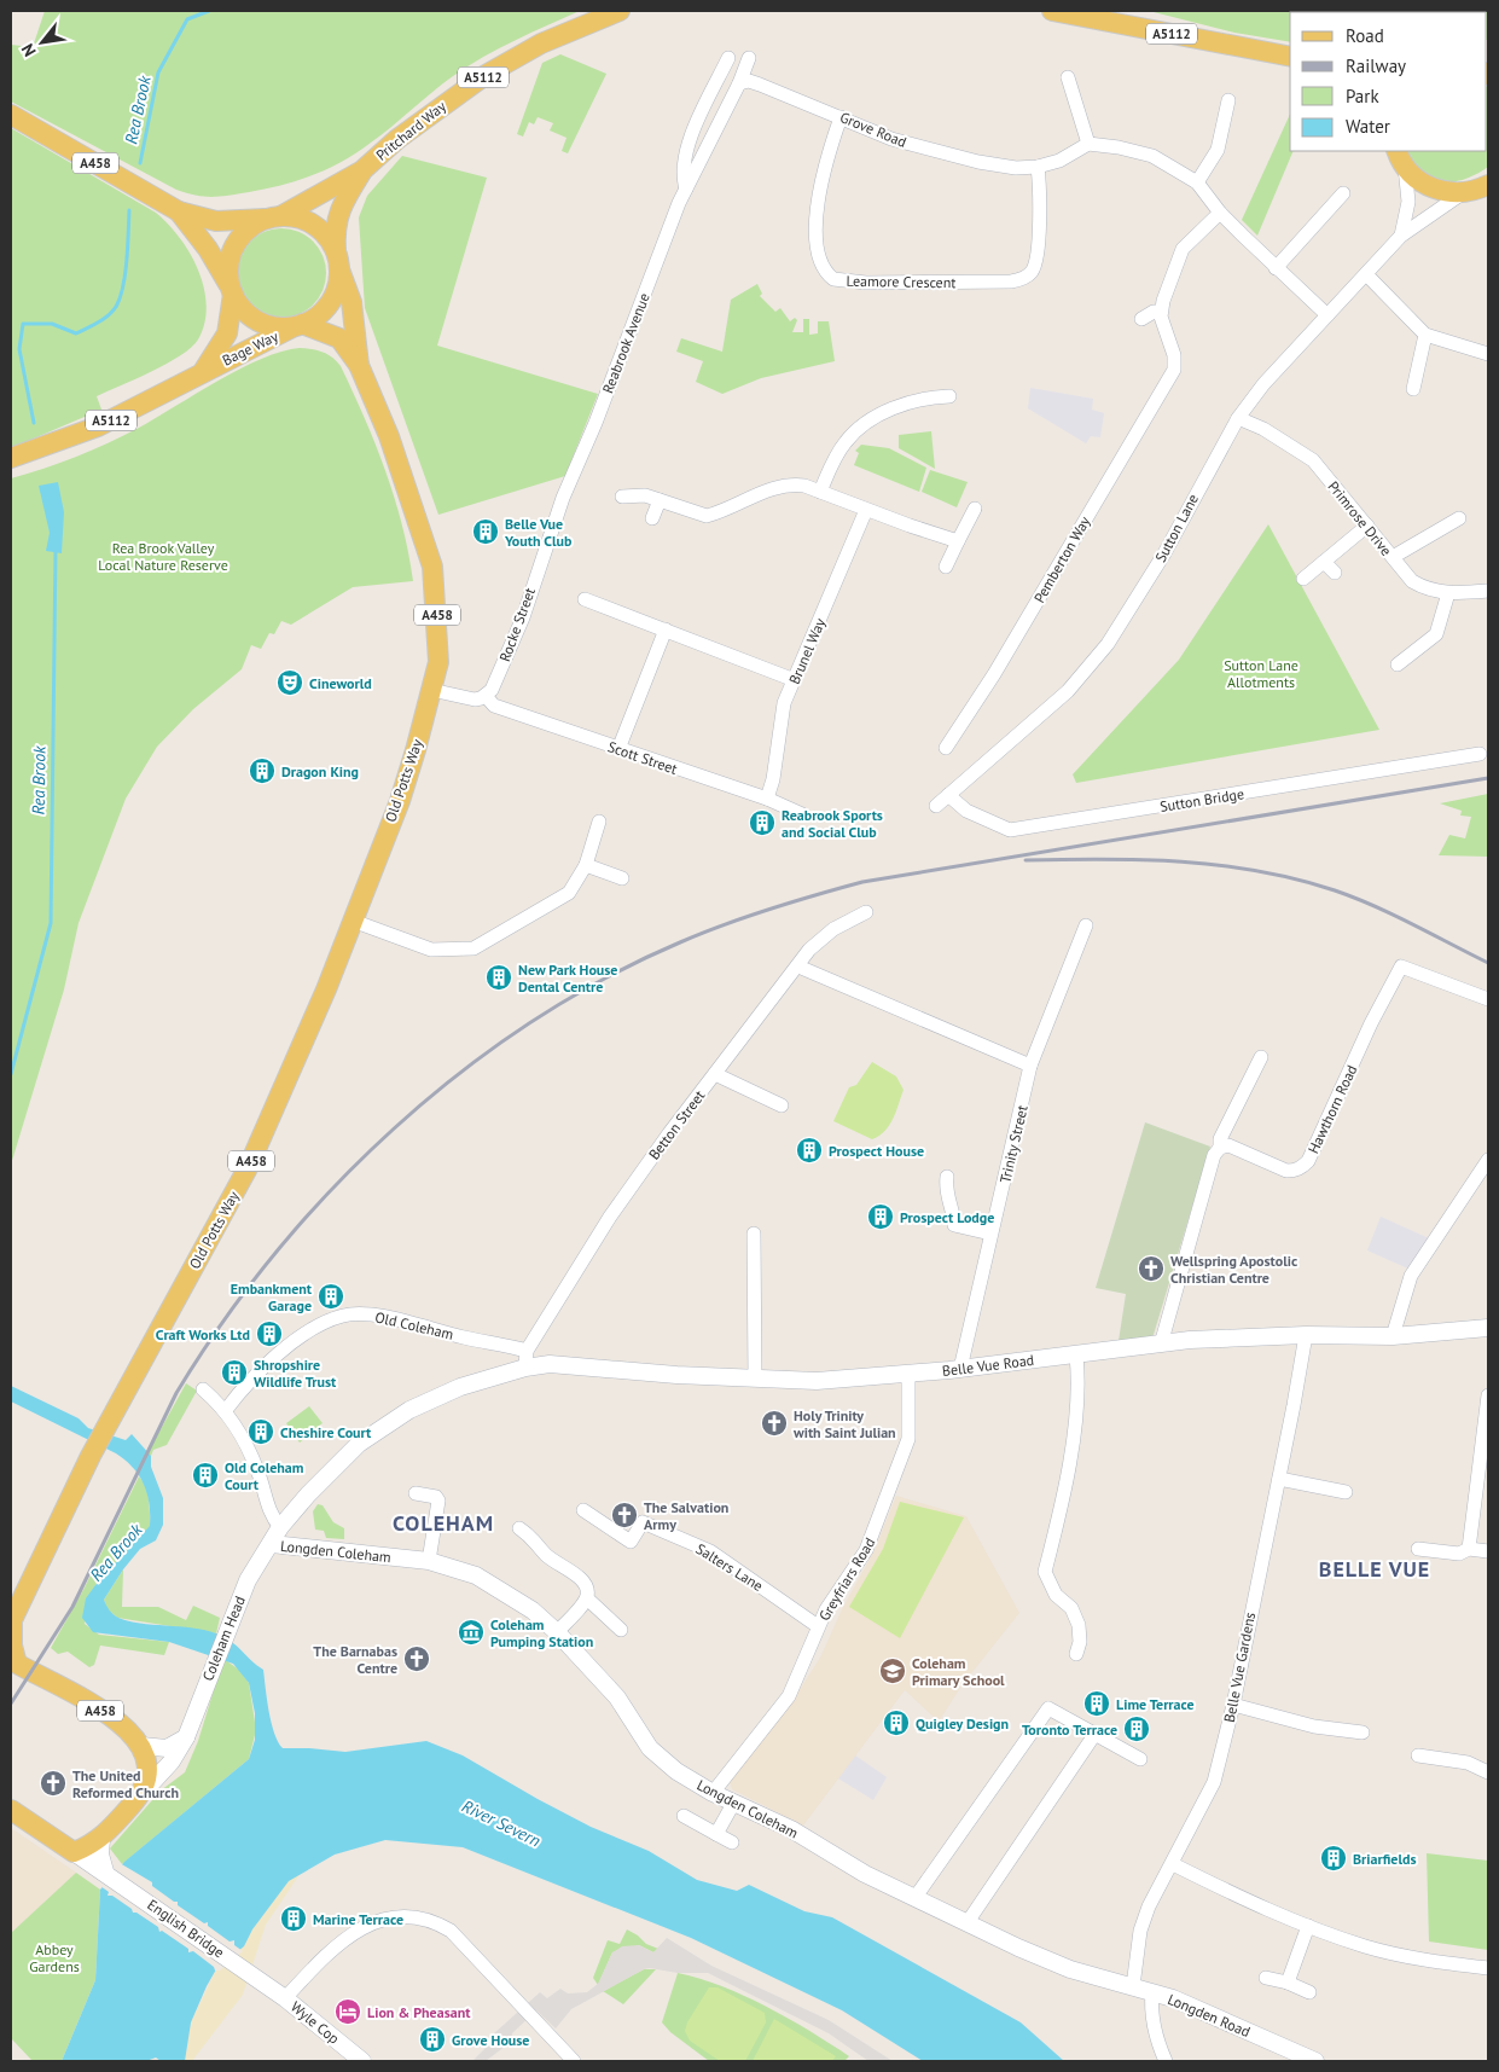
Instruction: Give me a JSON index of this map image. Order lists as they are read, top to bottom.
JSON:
{
  "streets": {
    "main road": [
      "A5112",
      "Pritchard Way",
      "A458",
      "Bage Way",
      "Old Potts Way",
      "Coleham Head"
    ],
    "street": [
      "Grove Road",
      "Leamore Crescent",
      "Reabrook Avenue",
      "Primrose Drive",
      "Sutton Lane",
      "Pemberton Way",
      "Rocke Street",
      "Brunel Way",
      "Scott Street",
      "Sutton Bridge",
      "Hawthorn Road",
      "Betton Street",
      "Trinity Street",
      "Old Coleham",
      "Belle Vue Road",
      "Longden Coleham",
      "Salters Lane",
      "Greyfriars Road",
      "Belle Vue Gardens",
      "English Bridge",
      "Longden Road",
      "Wyle Cop"
    ]
  },
  "crossings": [
    ["Grove Road", "Leamore Crescent"],
    ["Grove Road", "Reabrook Avenue"],
    ["Pritchard Way", "A458"],
    ["Pritchard Way", "Bage Way"],
    ["Pritchard Way", "Old Potts Way"],
    ["A458", "Bage Way"],
    ["A458", "Old Potts Way"],
    ["Reabrook Avenue", "Rocke Street"],
    ["Bage Way", "Old Potts Way"],
    ["Primrose Drive", "Sutton Lane"],
    ["Sutton Lane", "Sutton Bridge"],
    ["Rocke Street", "Scott Street"],
    ["Brunel Way", "Scott Street"],
    ["Betton Street", "Old Coleham"],
    ["Betton Street", "Belle Vue Road"],
    ["Trinity Street", "Belle Vue Road"],
    ["Old Coleham", "Belle Vue Road"],
    ["Belle Vue Road", "Greyfriars Road"],
    ["Belle Vue Road", "Coleham Head"],
    ["Belle Vue Road", "Belle Vue Gardens"],
    ["Longden Coleham", "Greyfriars Road"],
    ["Longden Coleham", "Coleham Head"],
    ["Longden Coleham", "Longden Road"],
    ["Salters Lane", "Greyfriars Road"],
    ["Coleham Head", "English Bridge"],
    ["Belle Vue Gardens", "Longden Road"],
    ["English Bridge", "Wyle Cop"]
  ],
  "districts": ["COLEHAM", "BELLE VUE"],
  "water": ["Rea Brook", "River Severn"],
  "parks": ["Rea Brook Valley Local Nature Reserve", "Sutton Lane Allotments", "Abbey Gardens"],
  "places": {
    "building": [
      "Belle Vue Youth Club",
      "Dragon King",
      "Reabrook Sports and Social Club",
      "New Park House Dental Centre",
      "Prospect House",
      "Prospect Lodge",
      "Embankment Garage",
      "Craft Works Ltd",
      "Shropshire Wildlife Trust",
      "Cheshire Court",
      "Old Coleham Court",
      "Lime Terrace",
      "Quigley Design",
      "Toronto Terrace",
      "Briarfields",
      "Marine Terrace",
      "Grove House"
    ],
    "theatre": ["Cineworld"],
    "church": [
      "Wellspring Apostolic Christian Centre",
      "Holy Trinity with Saint Julian",
      "The Salvation Army",
      "The Barnabas Centre",
      "The United Reformed Church"
    ],
    "museum": ["Coleham Pumping Station"],
    "school or university": ["Coleham Primary School"],
    "hotel": ["Lion & Pheasant"]
  },
  "legend": [
    "Road",
    "Railway",
    "Park",
    "Water"
  ],
  "north": "bottom left"
}
